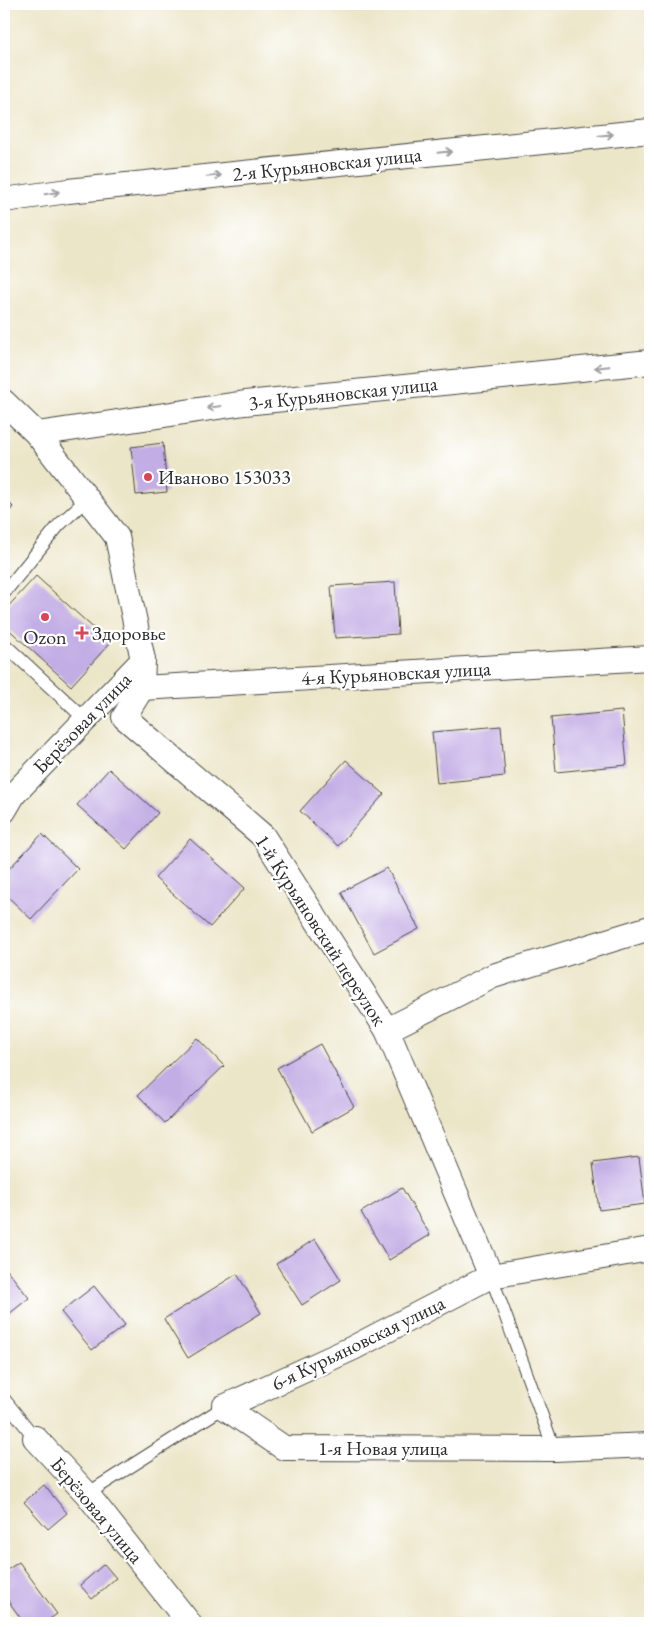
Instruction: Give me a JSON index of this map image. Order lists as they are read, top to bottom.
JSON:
{
  "streets": {
    "street": [
      "2-я Курьяновская улица",
      "3-я Курьяновская улица",
      "4-я Курьяновская улица",
      "Берёзовая улица",
      "1-й Курьяновский переулок",
      "6-я Курьяновская улица",
      "1-я Новая улица"
    ]
  },
  "crossings": [
    ["3-я Курьяновская улица", "1-й Курьяновский переулок"],
    ["4-я Курьяновская улица", "1-й Курьяновский переулок"],
    ["Берёзовая улица", "1-й Курьяновский переулок"],
    ["Берёзовая улица", "6-я Курьяновская улица"],
    ["1-й Курьяновский переулок", "6-я Курьяновская улица"],
    ["6-я Курьяновская улица", "1-я Новая улица"]
  ],
  "one_way": ["2-я Курьяновская улица", "3-я Курьяновская улица"],
  "places": {
    "other": ["Иваново 153033", "Ozon"],
    "health": ["Здоровье"]
  }
}
